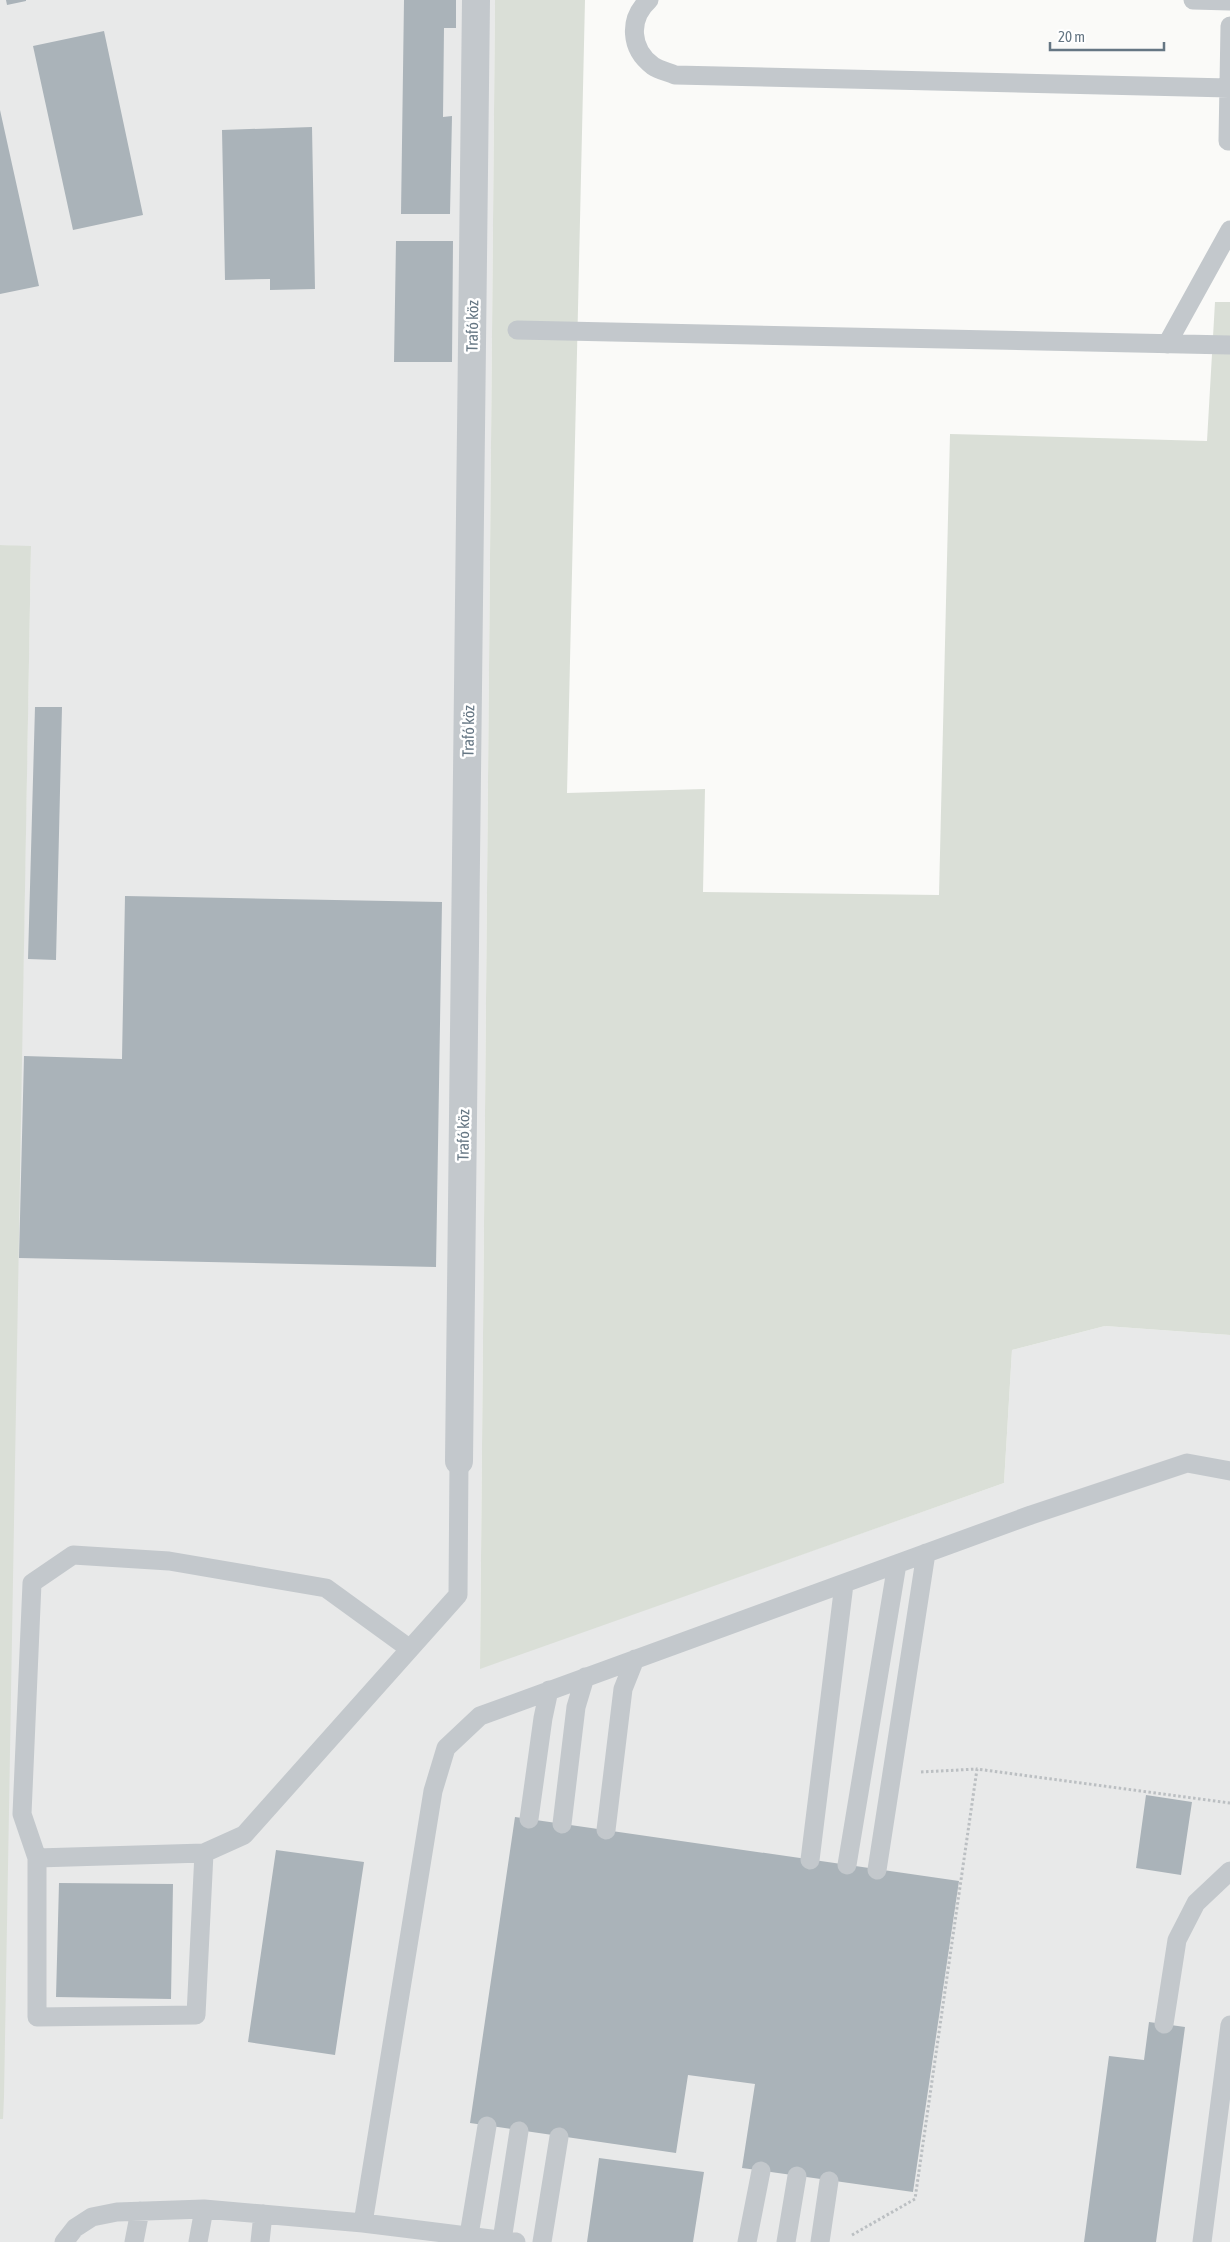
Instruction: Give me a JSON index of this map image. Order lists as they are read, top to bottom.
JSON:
{
  "streets": {
    "street": ["Trafó köz"]
  },
  "scale_bar": "20 m"
}
